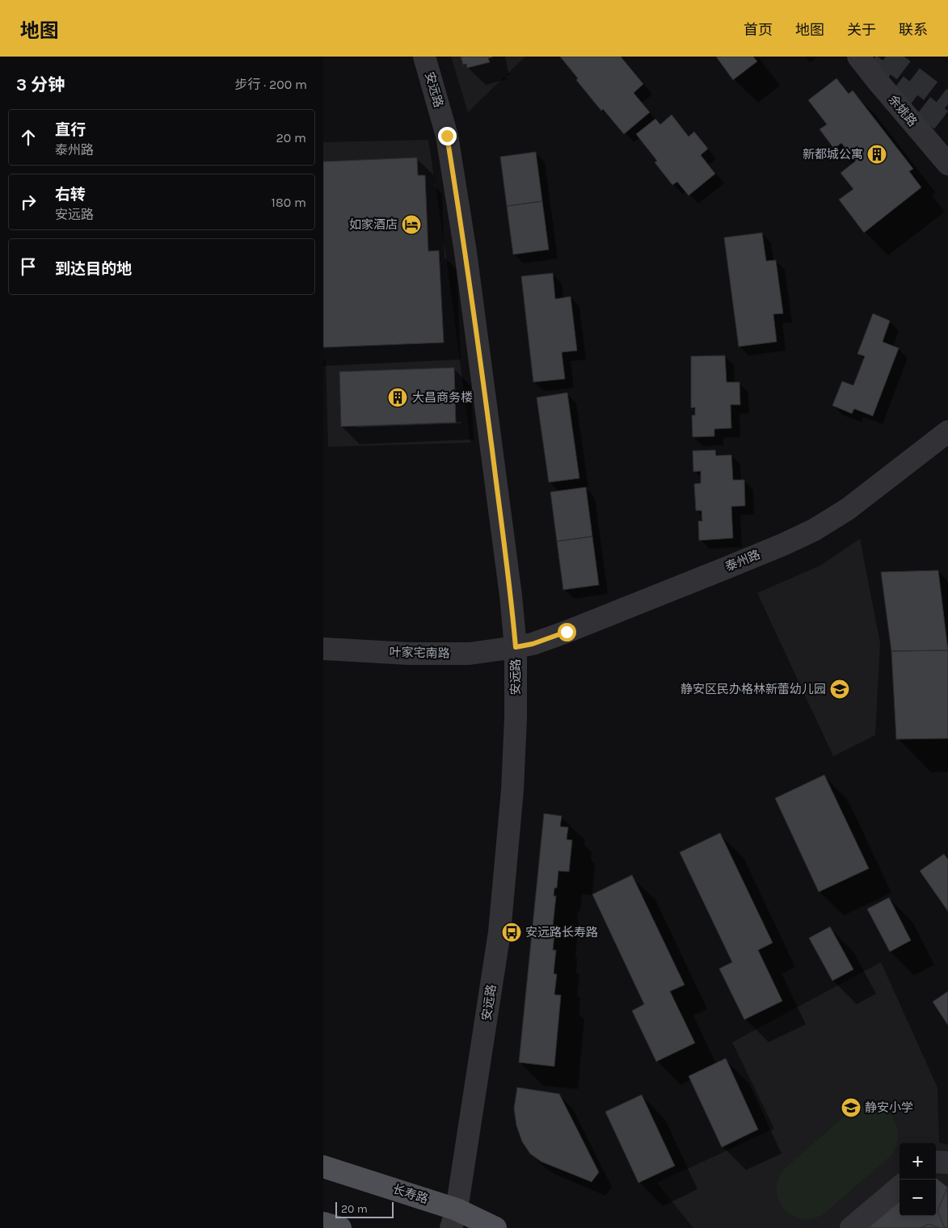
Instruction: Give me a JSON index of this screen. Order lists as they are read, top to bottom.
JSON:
{
  "streets": {
    "main road": ["长寿路"],
    "street": [
      "安远路",
      "余姚路",
      "泰州路",
      "叶家宅南路"
    ]
  },
  "crossings": [
    ["安远路", "泰州路"],
    ["安远路", "叶家宅南路"],
    ["安远路", "长寿路"],
    ["泰州路", "叶家宅南路"]
  ],
  "places": {
    "building": ["新都城公寓", "大昌商务楼"],
    "hotel": ["如家酒店"],
    "school or university": ["静安区民办格林新蕾幼儿园", "静安小学"],
    "bus stop": ["安远路长寿路"]
  },
  "scale_bar": "20 m",
  "page": {
    "header": "地图",
    "nav": [
      "首页",
      "地图",
      "关于",
      "联系"
    ],
    "heading": ["3 分钟", "步行 · 200 m"],
    "list": [
      ["直行", "泰州路", "20 m"],
      ["右转", "安远路", "180 m"],
      "到达目的地"
    ],
    "map_buttons": ["+", "−"],
    "scale": "20 m"
  }
}
